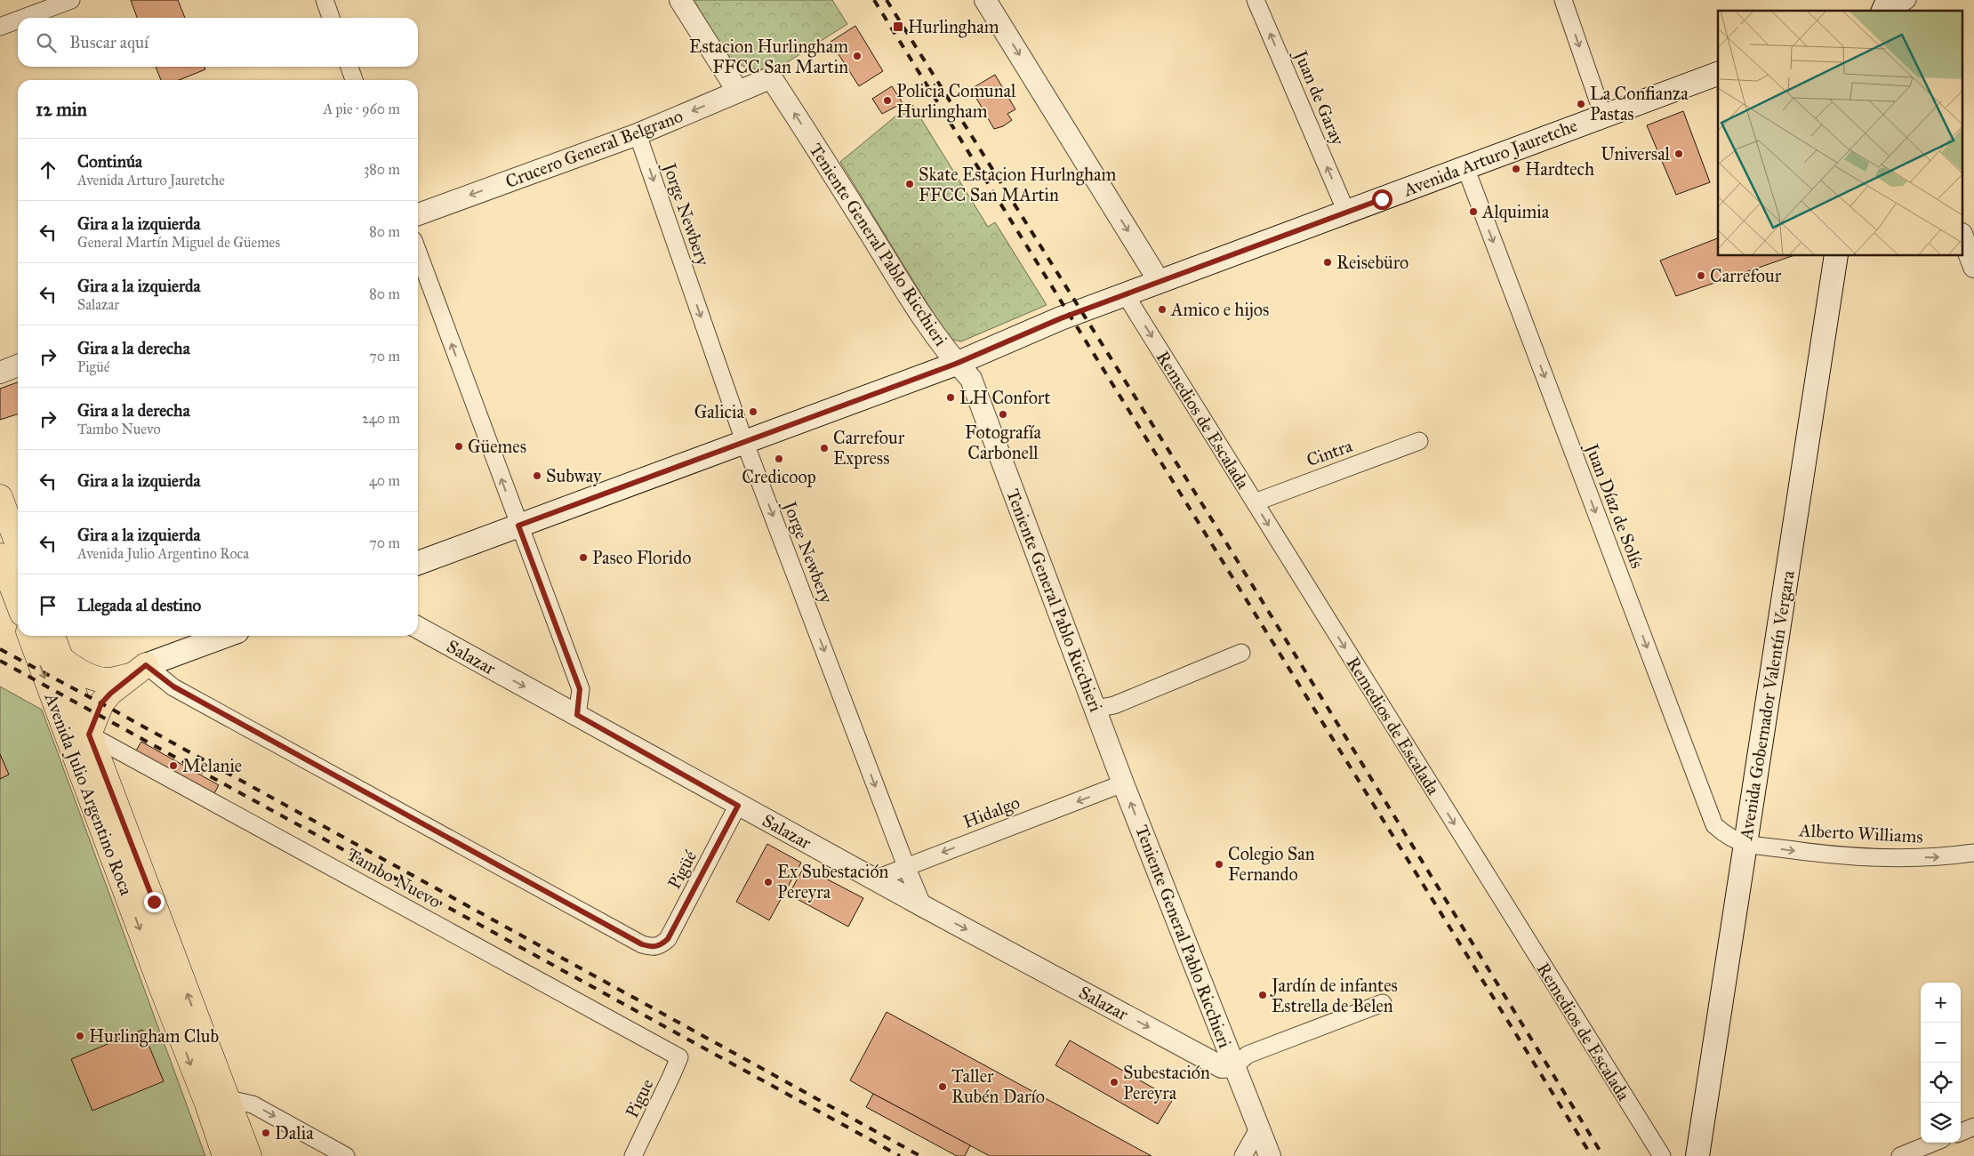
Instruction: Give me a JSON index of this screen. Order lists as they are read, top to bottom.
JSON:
{
  "streets": {
    "main road": ["Avenida Arturo Jauretche", "Avenida Gobernador Valentín Vergara", "Avenida Julio Argentino Roca"],
    "street": [
      "Juan de Garay",
      "Crucero General Belgrano",
      "Jorge Newbery",
      "Teniente General Pablo Ricchieri",
      "Remedios de Escalada",
      "Cintra",
      "Juan Díaz de Solís",
      "Salazar",
      "Hidalgo",
      "Alberto Williams",
      "Pigüé",
      "Tambo Nuevo",
      "Pigue"
    ]
  },
  "crossings": [
    ["Juan de Garay", "Avenida Arturo Jauretche"],
    ["Crucero General Belgrano", "Jorge Newbery"],
    ["Crucero General Belgrano", "Teniente General Pablo Ricchieri"],
    ["Avenida Arturo Jauretche", "Jorge Newbery"],
    ["Avenida Arturo Jauretche", "Teniente General Pablo Ricchieri"],
    ["Avenida Arturo Jauretche", "Remedios de Escalada"],
    ["Avenida Arturo Jauretche", "Juan Díaz de Solís"],
    ["Jorge Newbery", "Salazar"],
    ["Jorge Newbery", "Hidalgo"],
    ["Teniente General Pablo Ricchieri", "Salazar"],
    ["Teniente General Pablo Ricchieri", "Hidalgo"],
    ["Remedios de Escalada", "Cintra"],
    ["Juan Díaz de Solís", "Avenida Gobernador Valentín Vergara"],
    ["Juan Díaz de Solís", "Alberto Williams"],
    ["Salazar", "Hidalgo"],
    ["Salazar", "Pigüé"],
    ["Avenida Gobernador Valentín Vergara", "Alberto Williams"],
    ["Avenida Julio Argentino Roca", "Tambo Nuevo"],
    ["Tambo Nuevo", "Pigue"]
  ],
  "one_way": [
    "Juan de Garay",
    "Crucero General Belgrano",
    "Jorge Newbery",
    "Teniente General Pablo Ricchieri",
    "Remedios de Escalada",
    "Juan Díaz de Solís",
    "Salazar",
    "Hidalgo",
    "Alberto Williams"
  ],
  "places": {
    "transit": ["Hurlingham"],
    "other": [
      "Estacion Hurlingham FFCC San Martin",
      "Policia Comunal Hurlingham",
      "La Confianza Pastas",
      "Universal",
      "Hardtech",
      "Skate Estacion Hurlngham FFCC San MArtin",
      "Alquimia",
      "Reisebüro",
      "Carrefour",
      "Amico e hijos",
      "LH Confort",
      "Galicia",
      "Fotografía Carbonell",
      "Güemes",
      "Carrefour Express",
      "Credicoop",
      "Subway",
      "Paseo Florido",
      "Melanie",
      "Colegio San Fernando",
      "Ex Subestación Pereyra",
      "Jardín de infantes Estrella de Belen",
      "Hurlingham Club",
      "Subestación Pereyra",
      "Taller Rubén Darío",
      "Dalia"
    ]
  },
  "page": {
    "search": "Buscar aquí",
    "heading": ["12 min", "A pie · 960 m"],
    "list": [
      ["Continúa", "Avenida Arturo Jauretche", "380 m"],
      ["Gira a la izquierda", "General Martín Miguel de Güemes", "80 m"],
      ["Gira a la izquierda", "Salazar", "80 m"],
      ["Gira a la derecha", "Pigüé", "70 m"],
      ["Gira a la derecha", "Tambo Nuevo", "240 m"],
      ["Gira a la izquierda", "40 m"],
      ["Gira a la izquierda", "Avenida Julio Argentino Roca", "70 m"],
      "Llegada al destino"
    ],
    "map_buttons": ["+", "−"]
  }
}
